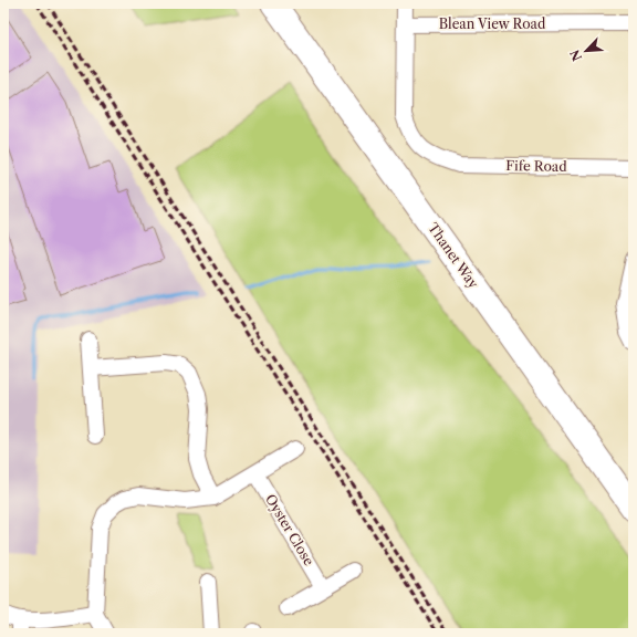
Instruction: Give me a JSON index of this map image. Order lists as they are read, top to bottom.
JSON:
{
  "streets": {
    "main road": ["Thanet Way"],
    "street": ["Blean View Road", "Fife Road", "Oyster Close"]
  },
  "crossings": [
    ["Blean View Road", "Fife Road"]
  ],
  "north": "bottom left"
}
